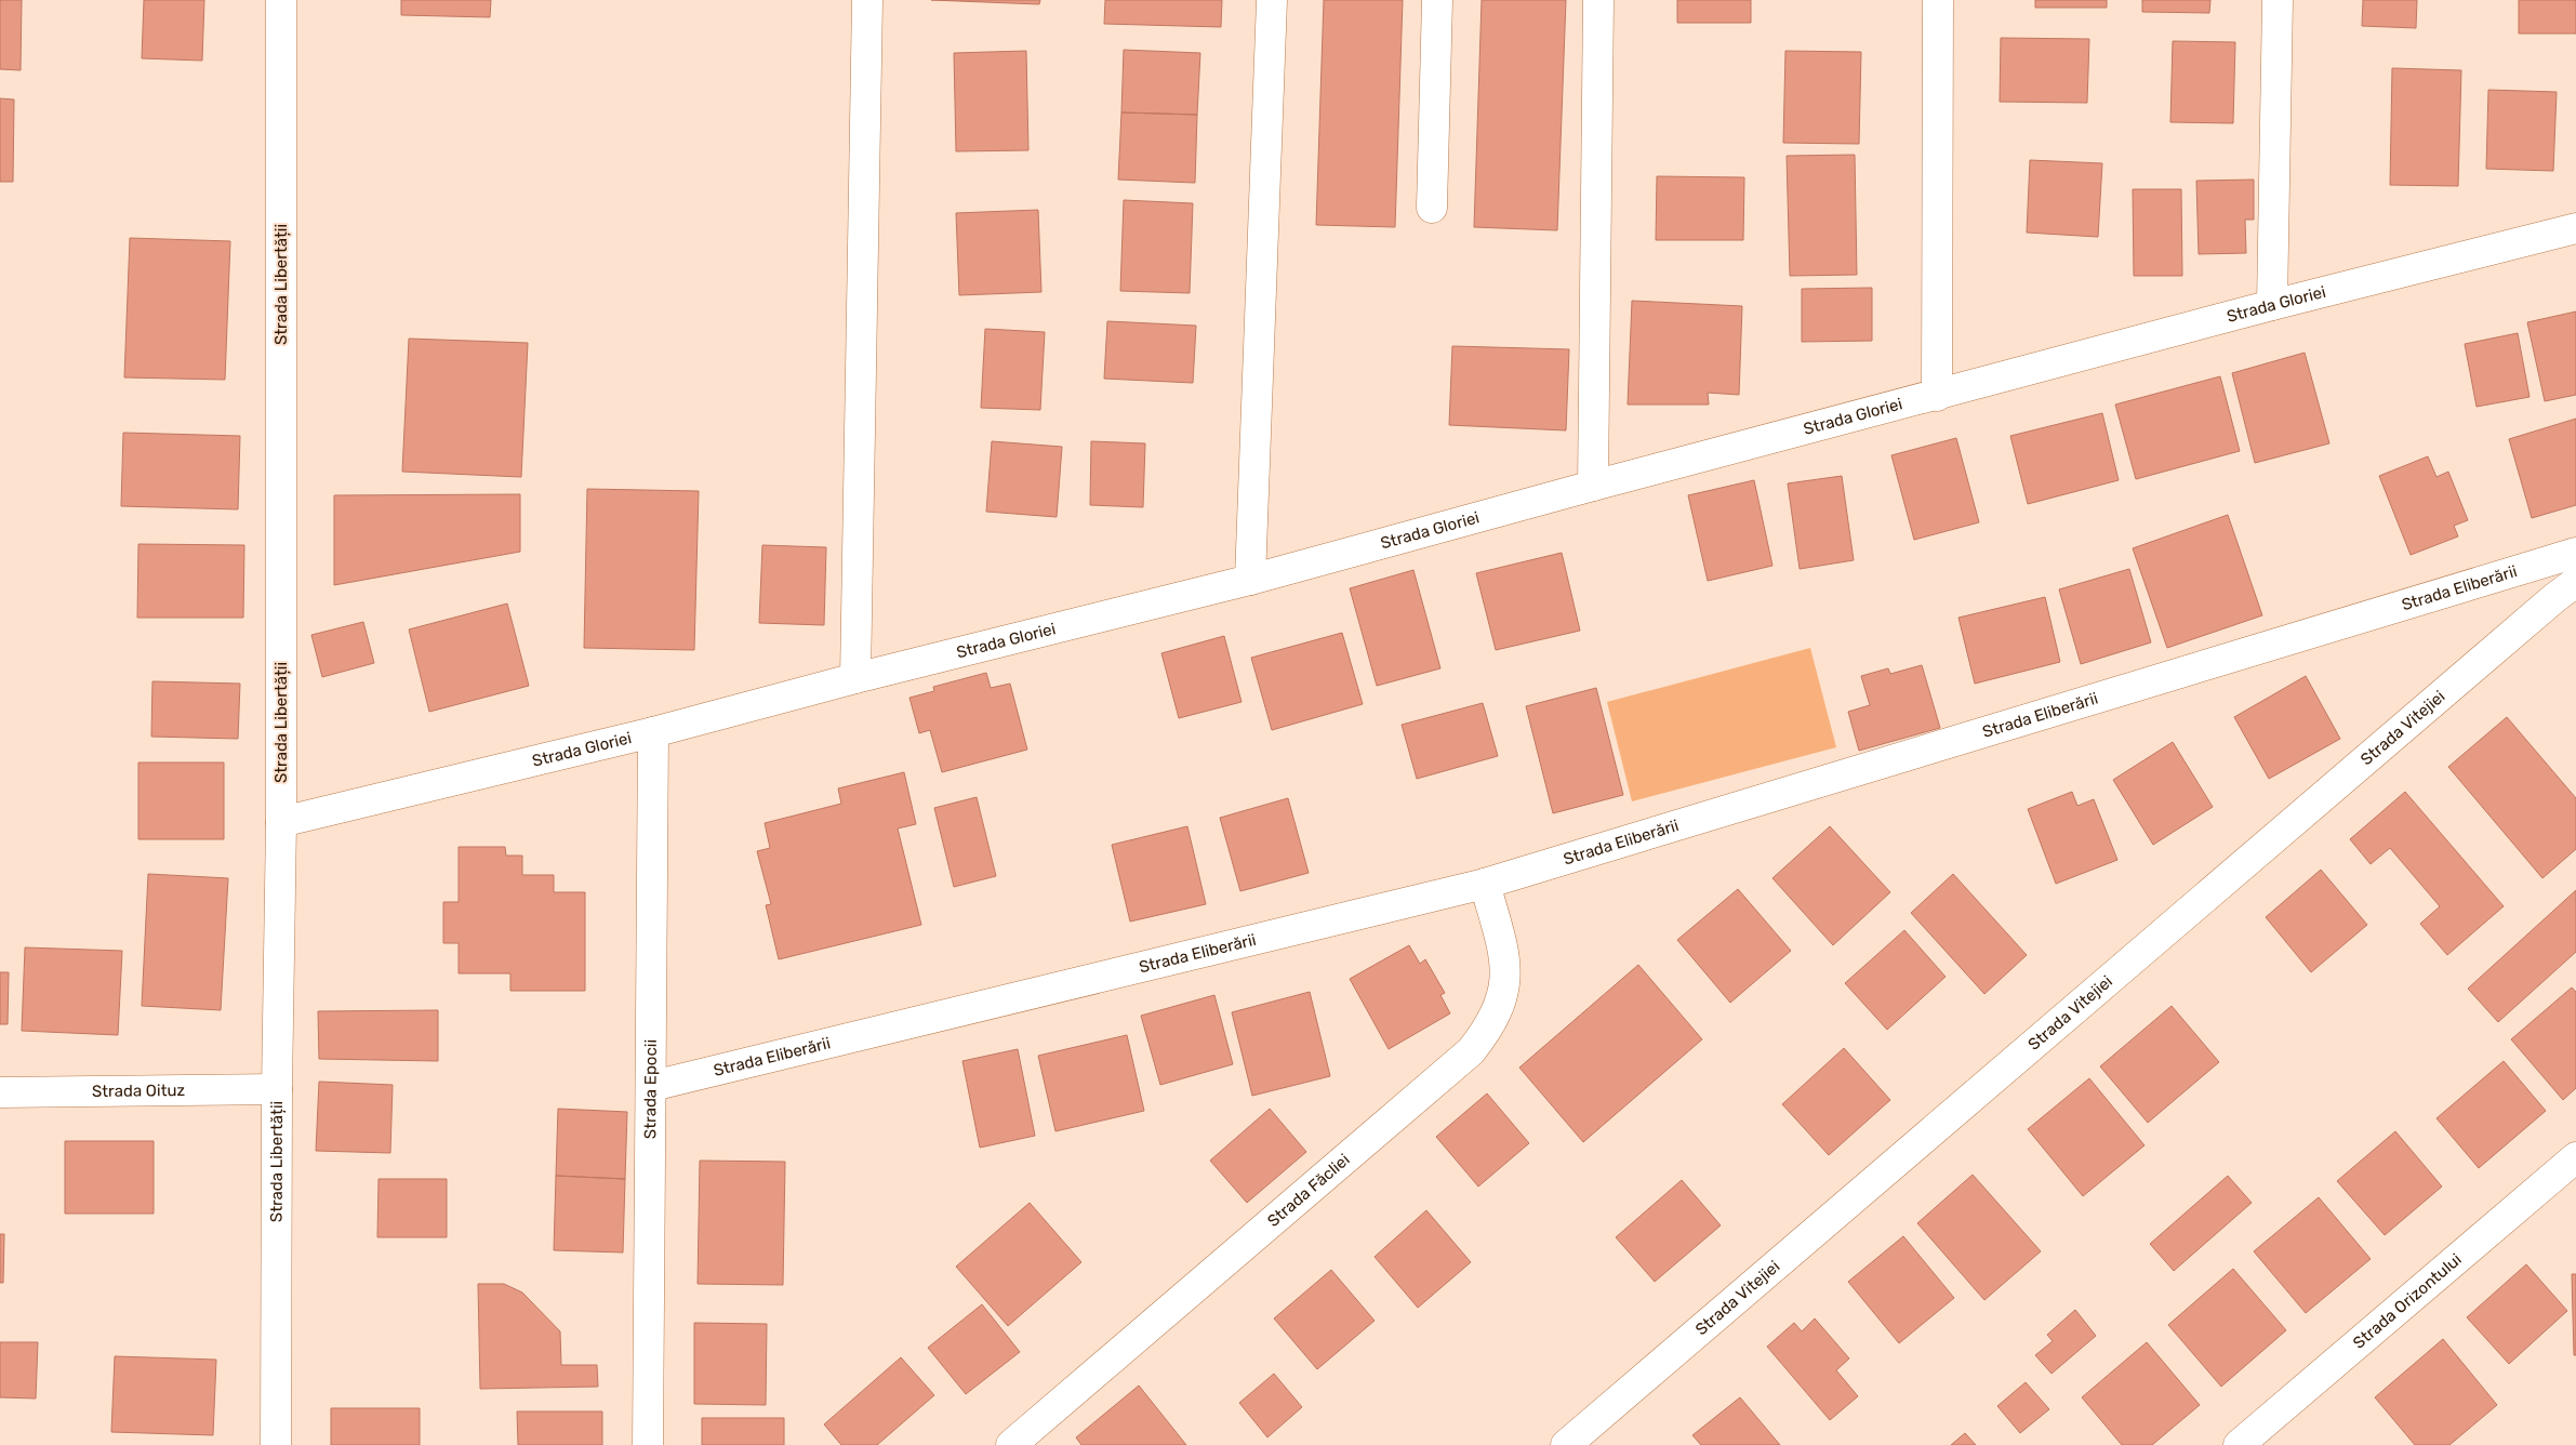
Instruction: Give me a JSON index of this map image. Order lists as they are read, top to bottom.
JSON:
{
  "streets": {
    "street": [
      "Strada Libertății",
      "Strada Gloriei",
      "Strada Eliberării",
      "Strada Vitejiei",
      "Strada Epocii",
      "Strada Oituz",
      "Strada Făcliei",
      "Strada Orizontului"
    ]
  },
  "crossings": [
    ["Strada Libertății", "Strada Gloriei"],
    ["Strada Libertății", "Strada Oituz"],
    ["Strada Gloriei", "Strada Epocii"],
    ["Strada Eliberării", "Strada Epocii"],
    ["Strada Eliberării", "Strada Făcliei"]
  ]
}
